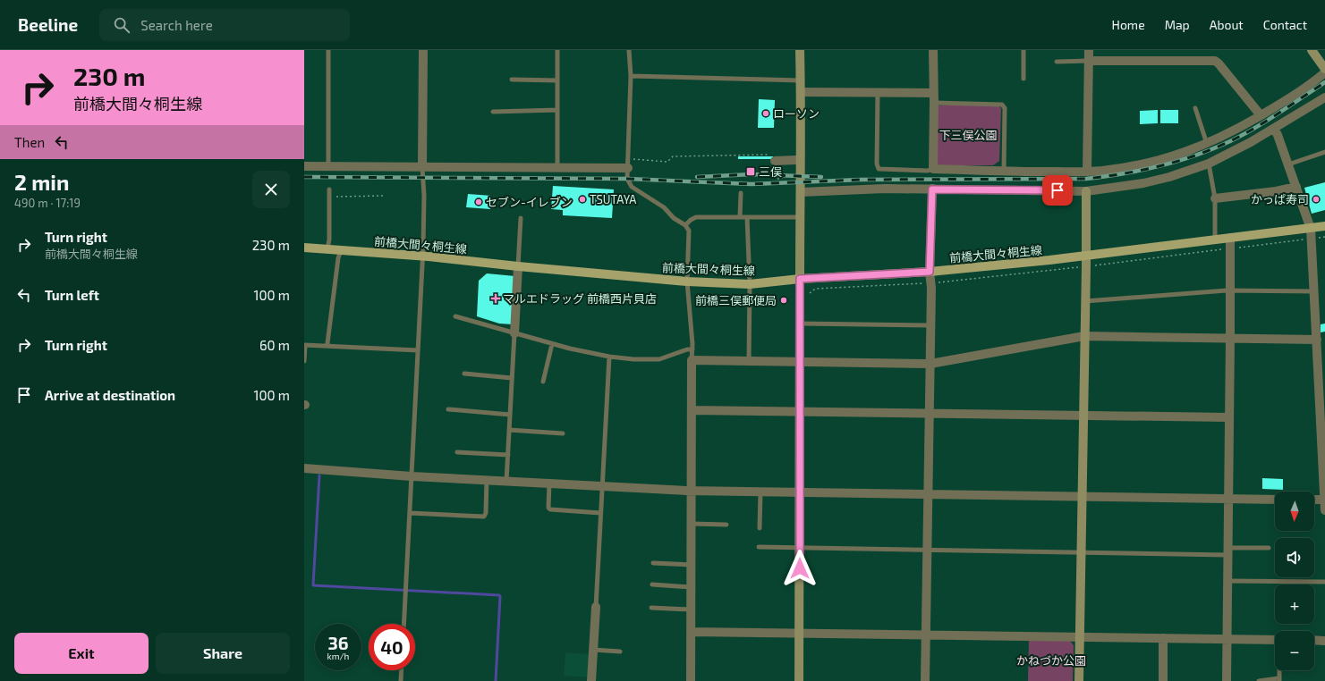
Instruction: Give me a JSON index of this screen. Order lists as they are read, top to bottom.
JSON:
{
  "streets": {
    "main road": ["前橋大間々桐生線"]
  },
  "parks": ["下三俣公園", "かねづか公園"],
  "places": {
    "other": [
      "ローソン",
      "TSUTAYA",
      "かっぱ寿司",
      "セブン-イレブン",
      "前橋三俣郵便局"
    ],
    "transit": ["三俣"],
    "health": ["マルエドラッグ 前橋西片貝店"]
  },
  "north": "bottom",
  "page": {
    "header": "Beeline",
    "search": "Search here",
    "nav": [
      "Home",
      "Map",
      "About",
      "Contact"
    ],
    "turn": ["230 m", "前橋大間々桐生線"],
    "then": "Then",
    "heading": ["2 min", "490 m · 17:19"],
    "list": [
      {
        "name": "Turn right",
        "note": "前橋大間々桐生線",
        "value": "230 m"
      },
      {
        "name": "Turn left",
        "value": "100 m"
      },
      {
        "name": "Turn right",
        "value": "60 m"
      },
      {
        "name": "Arrive at destination",
        "value": "100 m"
      }
    ],
    "map_buttons": ["+", "−"],
    "speed": "36 km/h",
    "limit": "40",
    "buttons": ["Exit", "Share"]
  }
}
